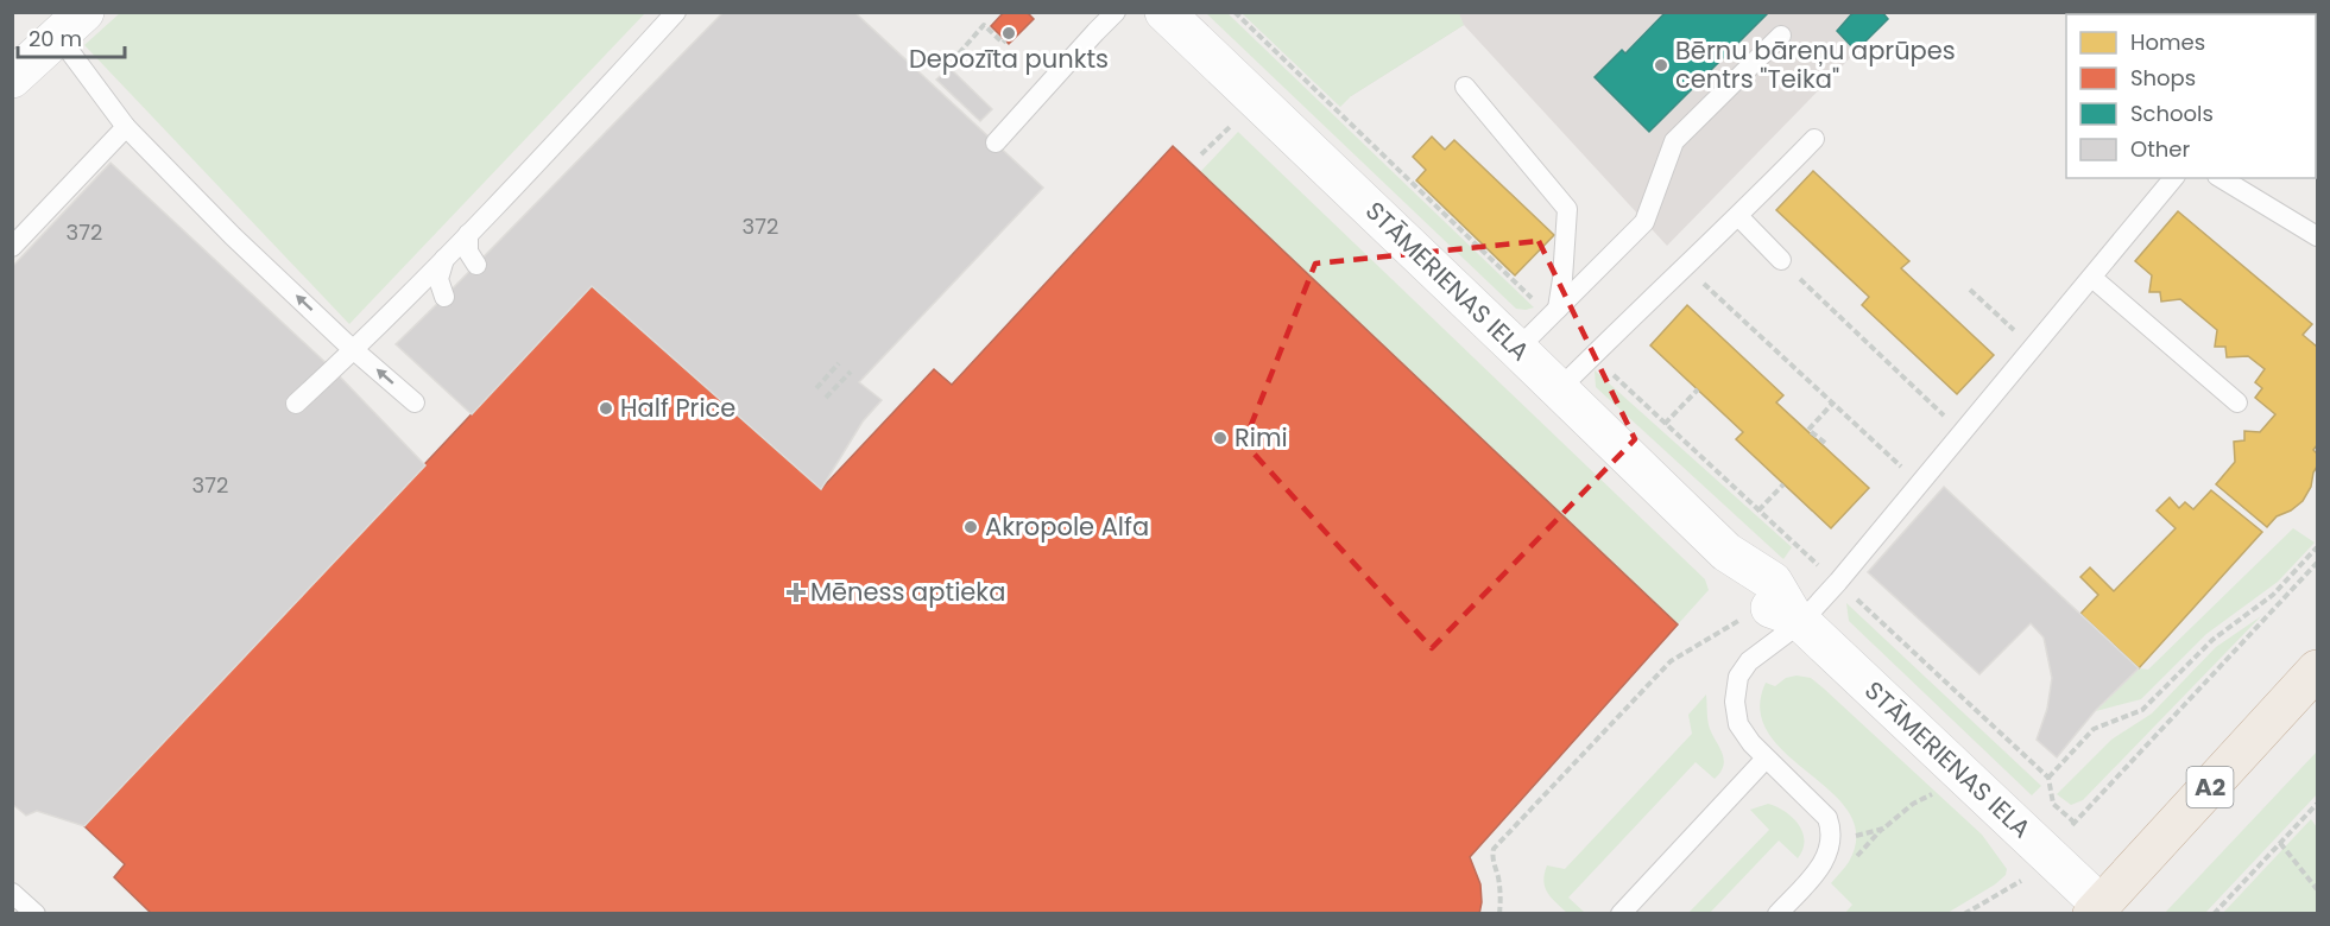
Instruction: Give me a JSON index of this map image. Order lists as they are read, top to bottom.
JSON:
{
  "streets": {
    "highway": ["A2"],
    "street": ["STĀMERIENAS IELA"]
  },
  "crossings": [
    ["STĀMERIENAS IELA", "A2"]
  ],
  "places": {
    "other": [
      "Depozīta punkts",
      "Bērnu bāreņu aprūpes centrs \"Teika\"",
      "Half Price",
      "Rimi",
      "Akropole Alfa"
    ],
    "health": ["Mēness aptieka"]
  },
  "house_numbers": ["372", "372", "372"],
  "legend": [
    "Homes",
    "Shops",
    "Schools",
    "Other"
  ],
  "scale_bar": "20 m"
}
